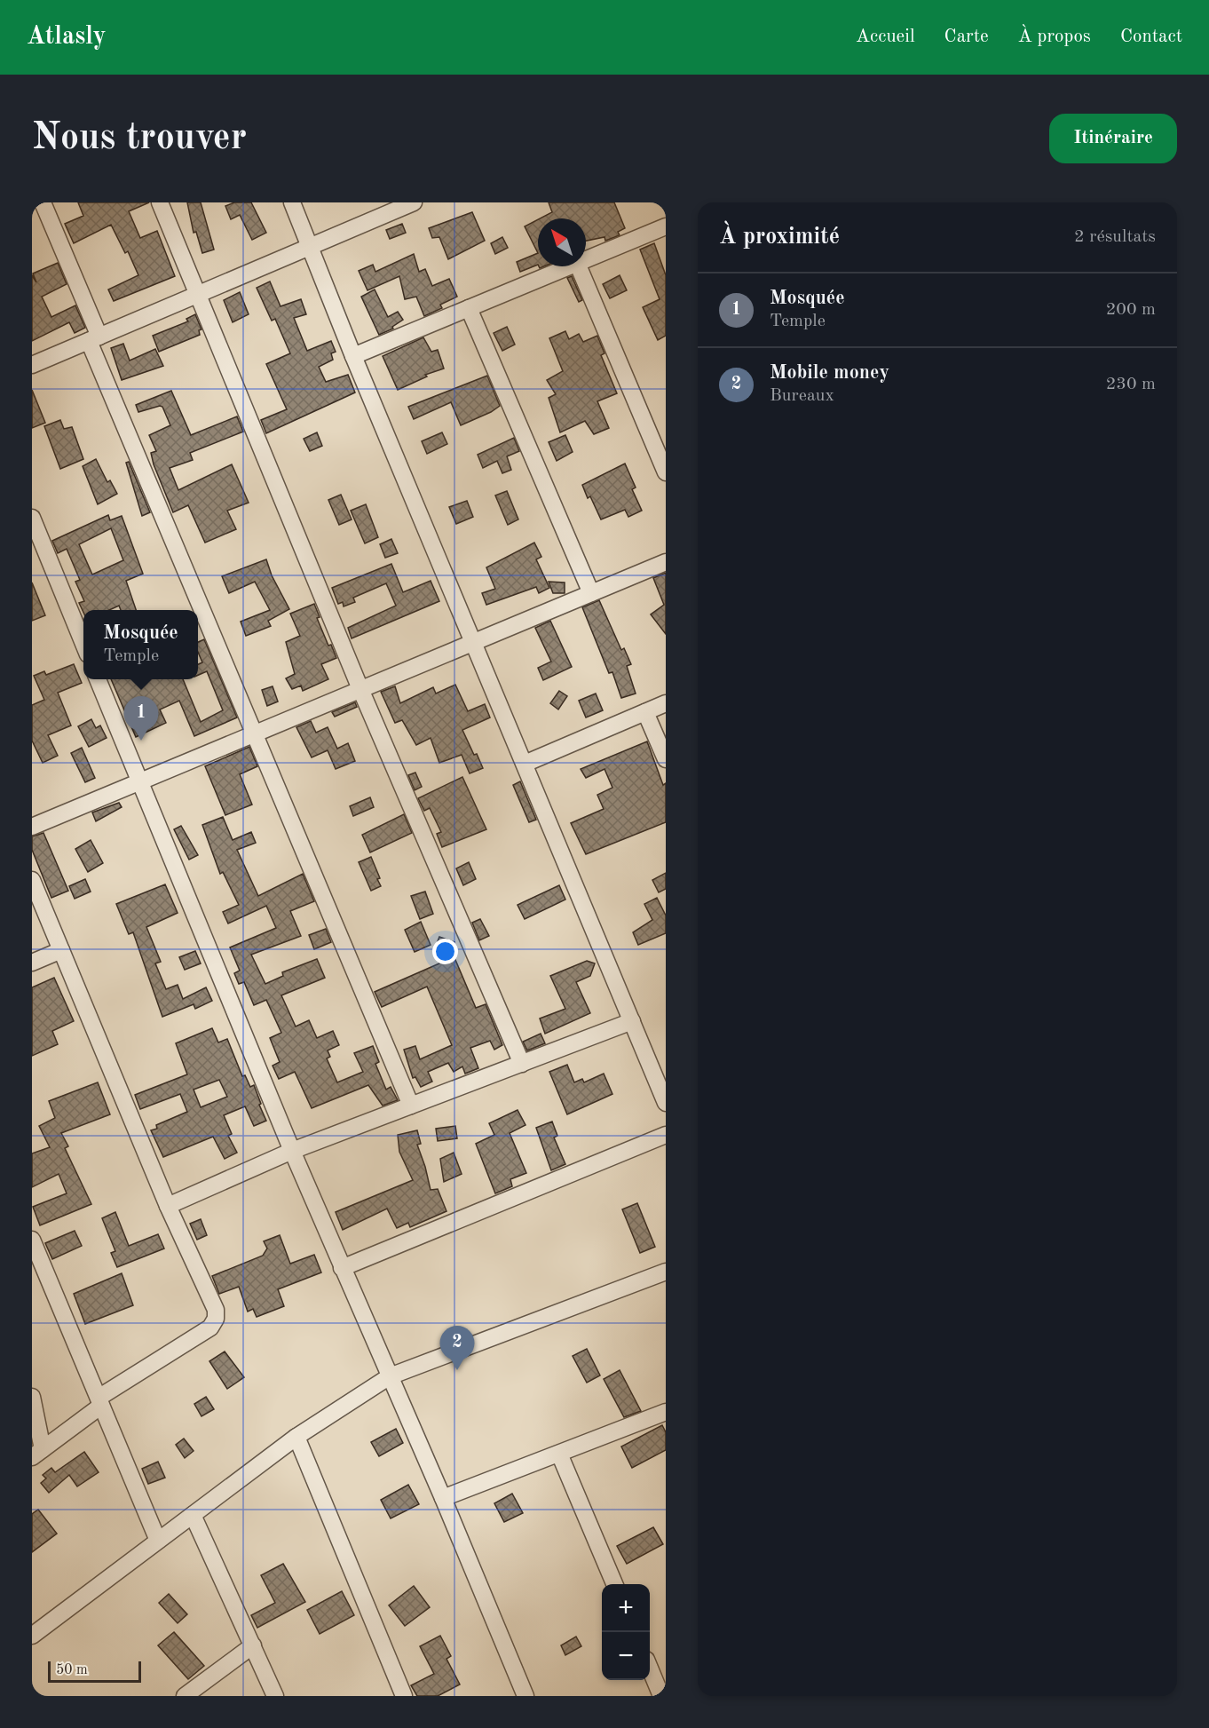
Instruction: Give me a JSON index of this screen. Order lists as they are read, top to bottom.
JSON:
{
  "scale_bar": "50 m",
  "north": "top left",
  "page": {
    "header": "Atlasly",
    "nav": [
      "Accueil",
      "Carte",
      "À propos",
      "Contact"
    ],
    "buttons": "Itinéraire",
    "title": "Nous trouver",
    "heading": ["À proximité", "2 résultats"],
    "list": [
      {
        "mark": "1",
        "name": "Mosquée",
        "note": "Temple",
        "value": "200 m"
      },
      {
        "mark": "2",
        "name": "Mobile money",
        "note": "Bureaux",
        "value": "230 m"
      }
    ],
    "popup": ["Mosquée", "Temple"],
    "pins": ["1", "2"],
    "map_buttons": ["+", "−"],
    "scale": "50 m"
  }
}
